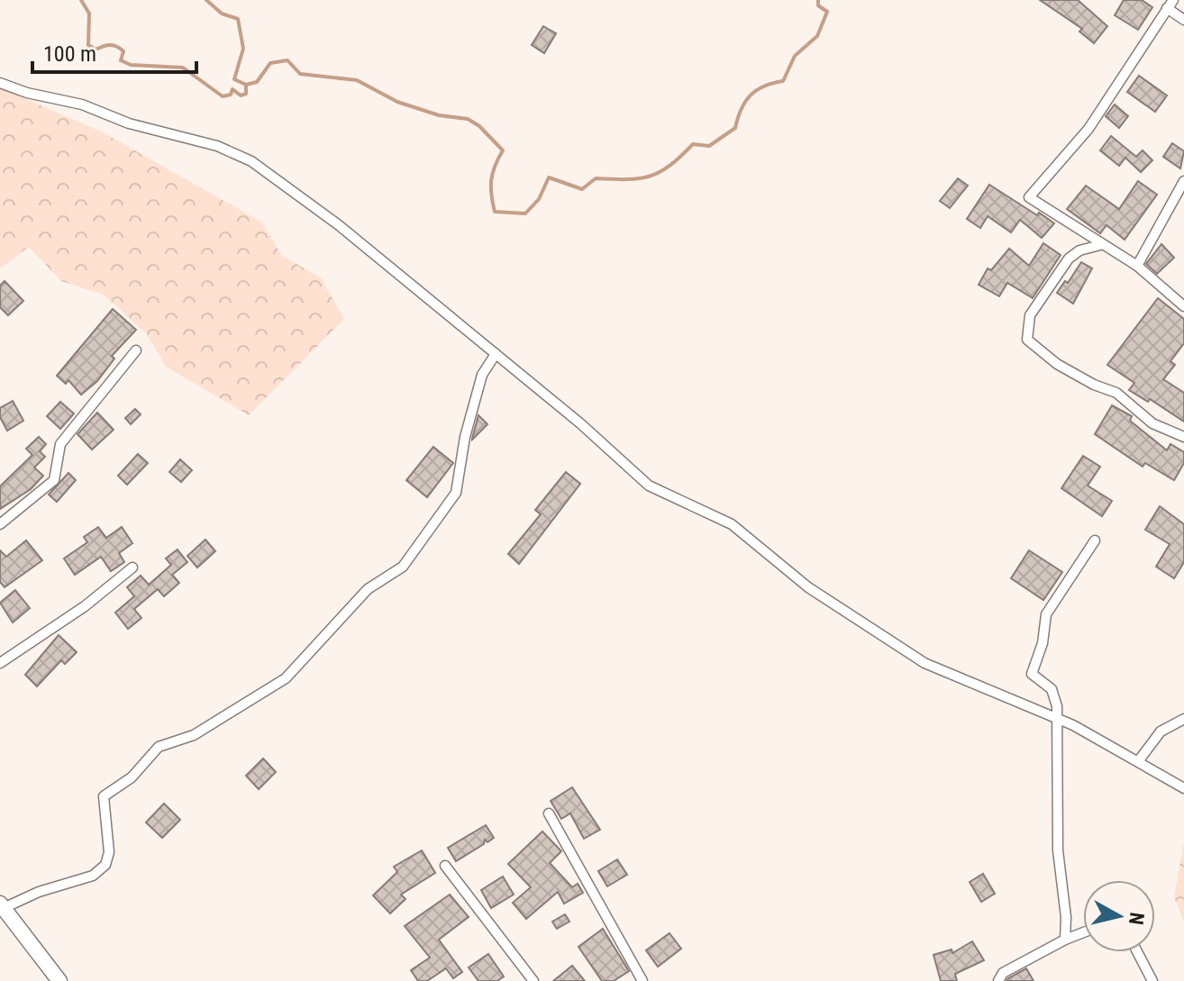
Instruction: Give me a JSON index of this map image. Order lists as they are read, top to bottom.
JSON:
{
  "scale_bar": "100 m",
  "north": "right"
}
